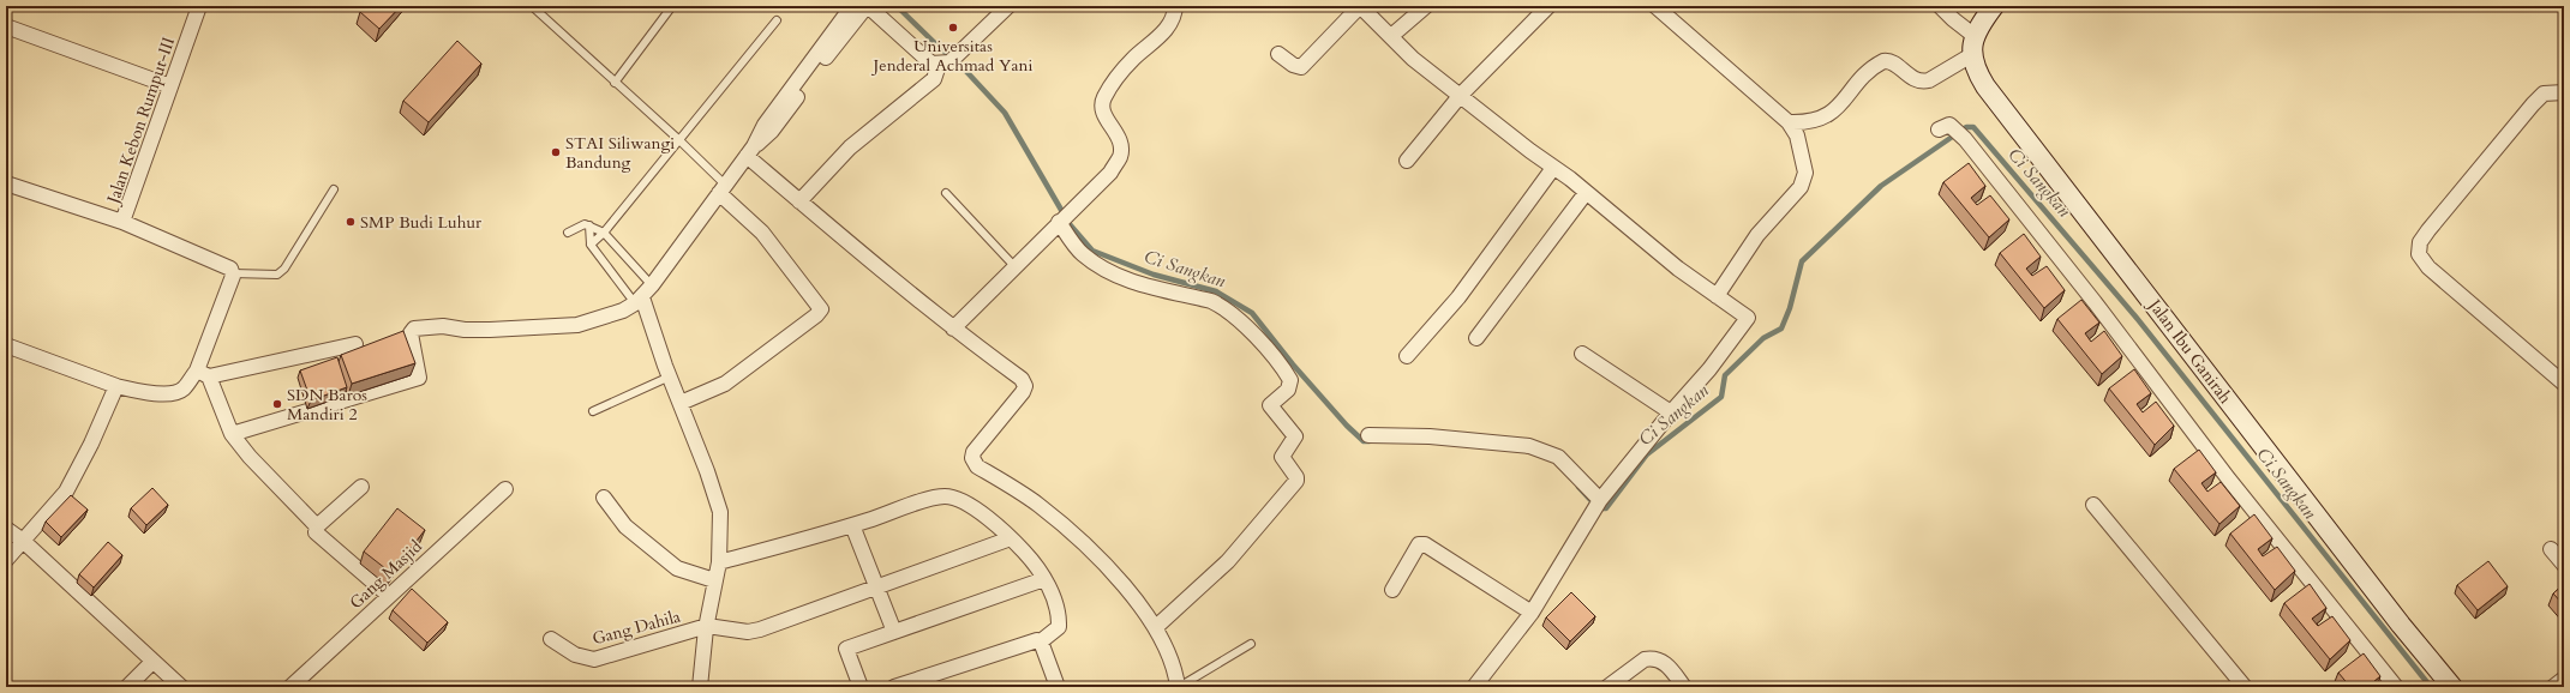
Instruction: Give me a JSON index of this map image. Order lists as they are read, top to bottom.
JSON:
{
  "streets": {
    "main road": ["Jalan Ibu Ganirah"],
    "street": ["Jalan Kebon Rumput-III", "Gang Masjid", "Gang Dahila"]
  },
  "water": ["Ci Sangkan"],
  "places": [
    "Universitas Jenderal Achmad Yani",
    "STAI Siliwangi Bandung",
    "SMP Budi Luhur",
    "SDN Baros Mandiri 2"
  ]
}
